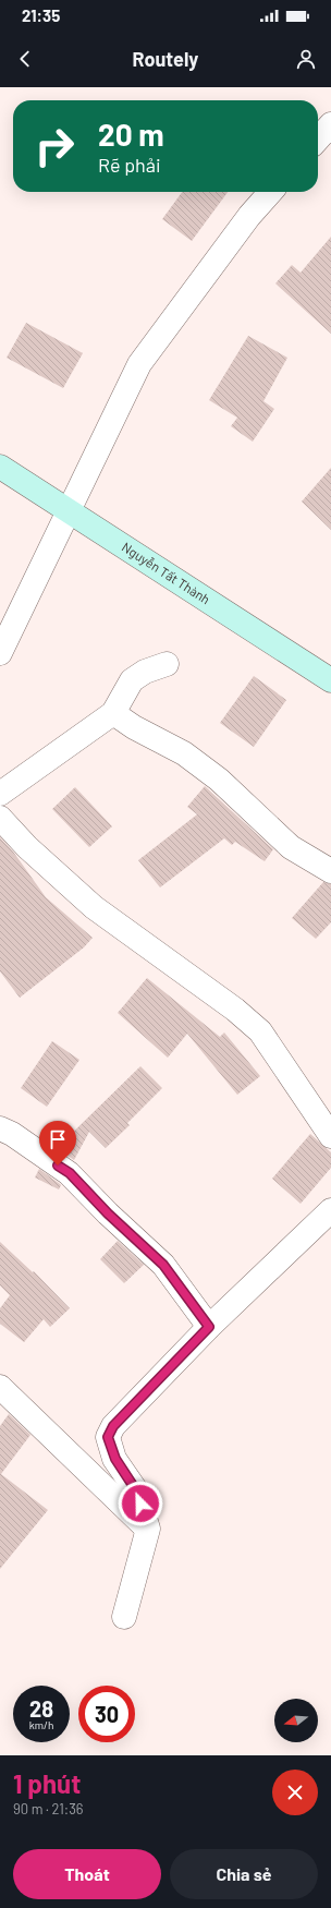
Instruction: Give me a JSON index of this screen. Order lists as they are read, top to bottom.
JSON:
{
  "streets": {
    "main road": ["Nguyễn Tất Thành"]
  },
  "north": "left",
  "page": {
    "status": "21:35",
    "header": "Routely",
    "turn": ["20 m", "Rẽ phải"],
    "speed": "28 km/h",
    "limit": "30",
    "heading": ["1 phút", "90 m · 21:36"],
    "buttons": ["Thoát", "Chia sẻ"]
  }
}
